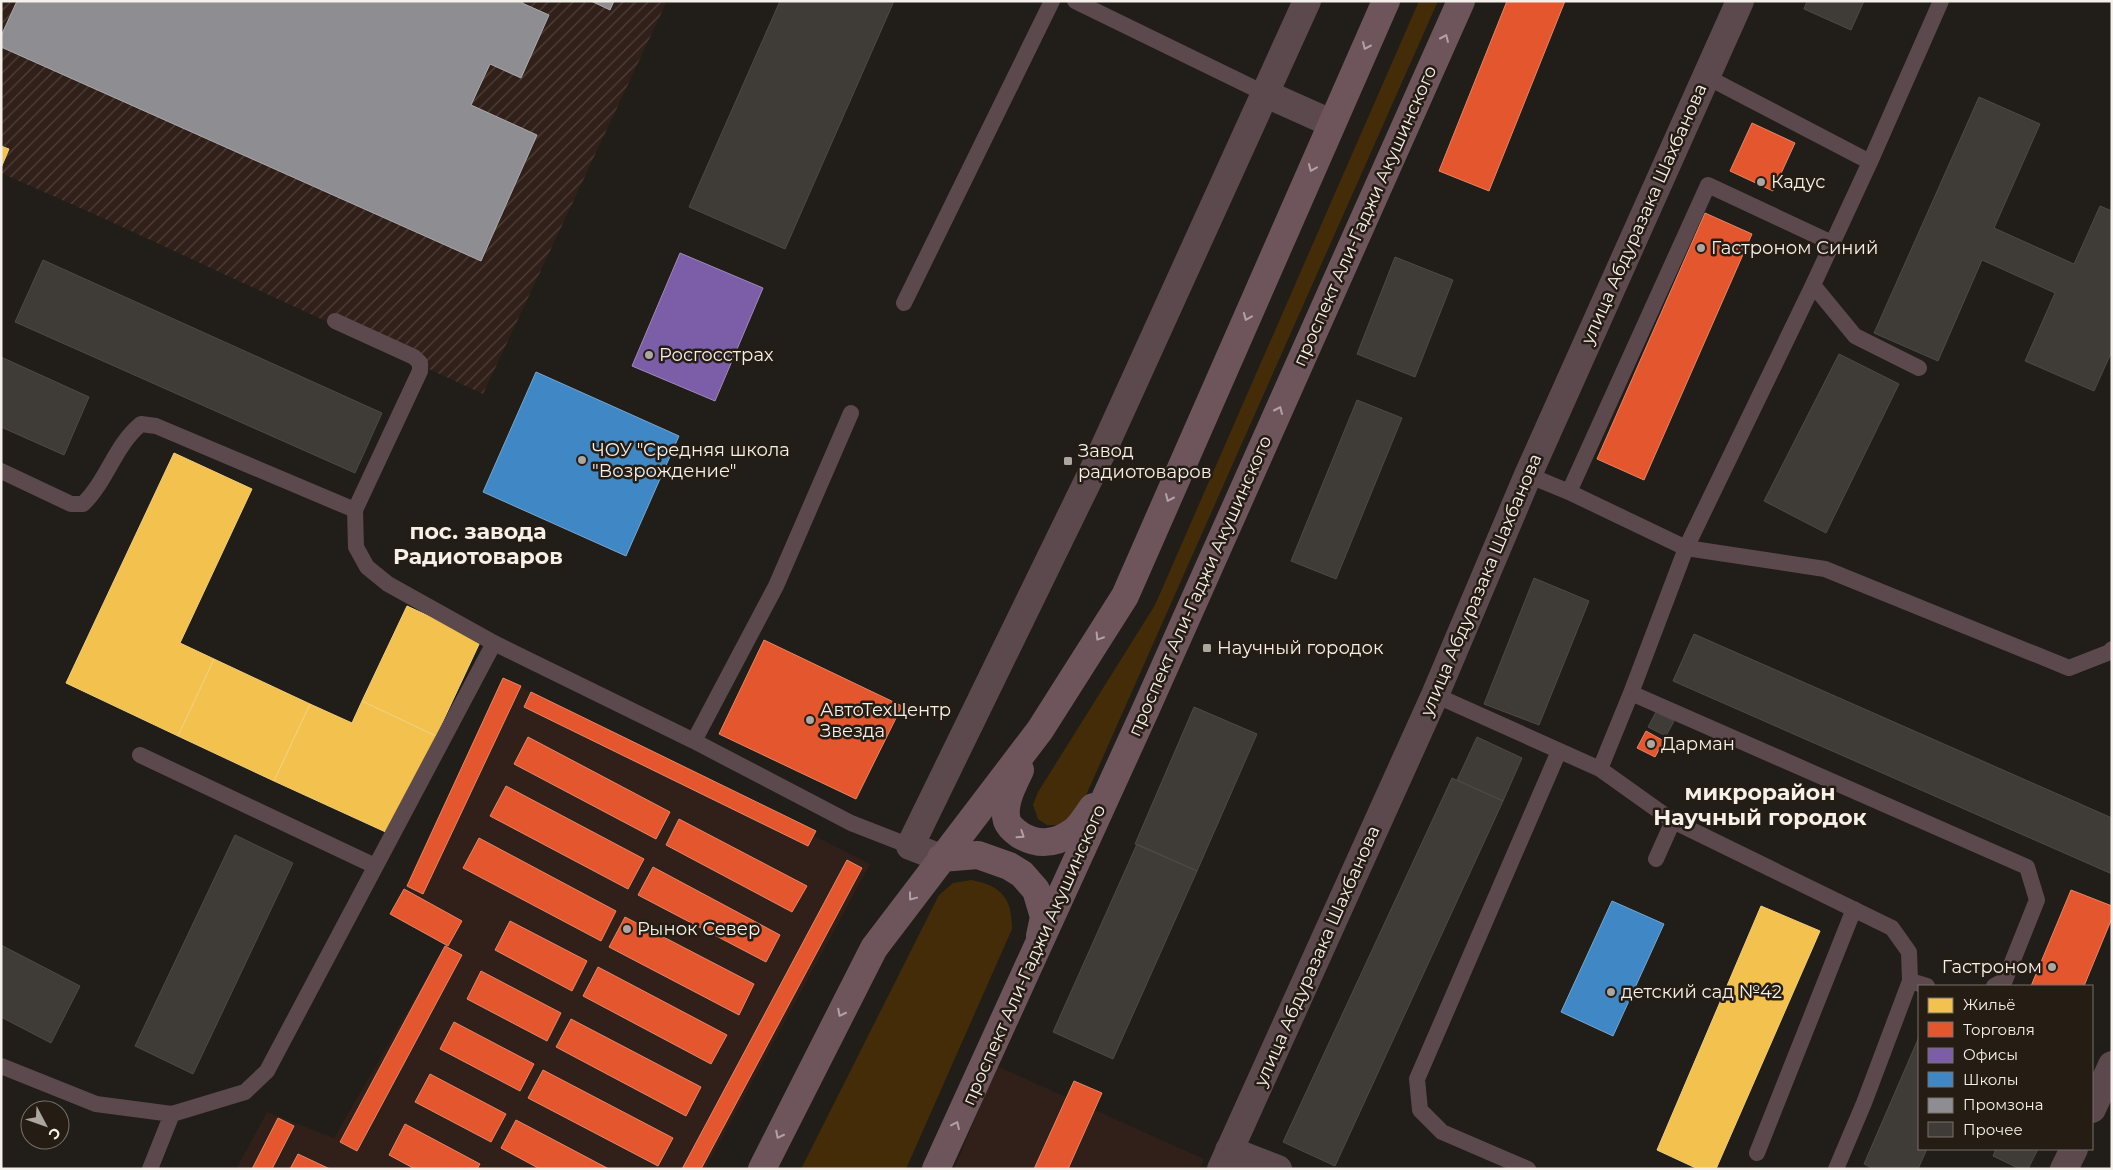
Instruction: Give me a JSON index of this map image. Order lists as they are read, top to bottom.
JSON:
{
  "streets": {
    "highway": ["проспект Али-Гаджи Акушинского"],
    "street": ["улица Абдуразака Шахбанова"]
  },
  "districts": ["пос. завода Радиотоваров", "микрорайон Научный городок"],
  "places": {
    "other": [
      "Кадус",
      "Гастроном Синий",
      "Росгосстрах",
      "ЧОУ \"Средняя школа \"Возрождение\"",
      "АвтоТехЦентр Звезда",
      "Дарман",
      "Рынок Север",
      "Гастроном",
      "детский сад №42"
    ],
    "transit": ["Завод радиотоваров", "Научный городок"]
  },
  "legend": [
    "Жильё",
    "Торговля",
    "Офисы",
    "Школы",
    "Промзона",
    "Прочее"
  ],
  "north": "bottom right"
}
